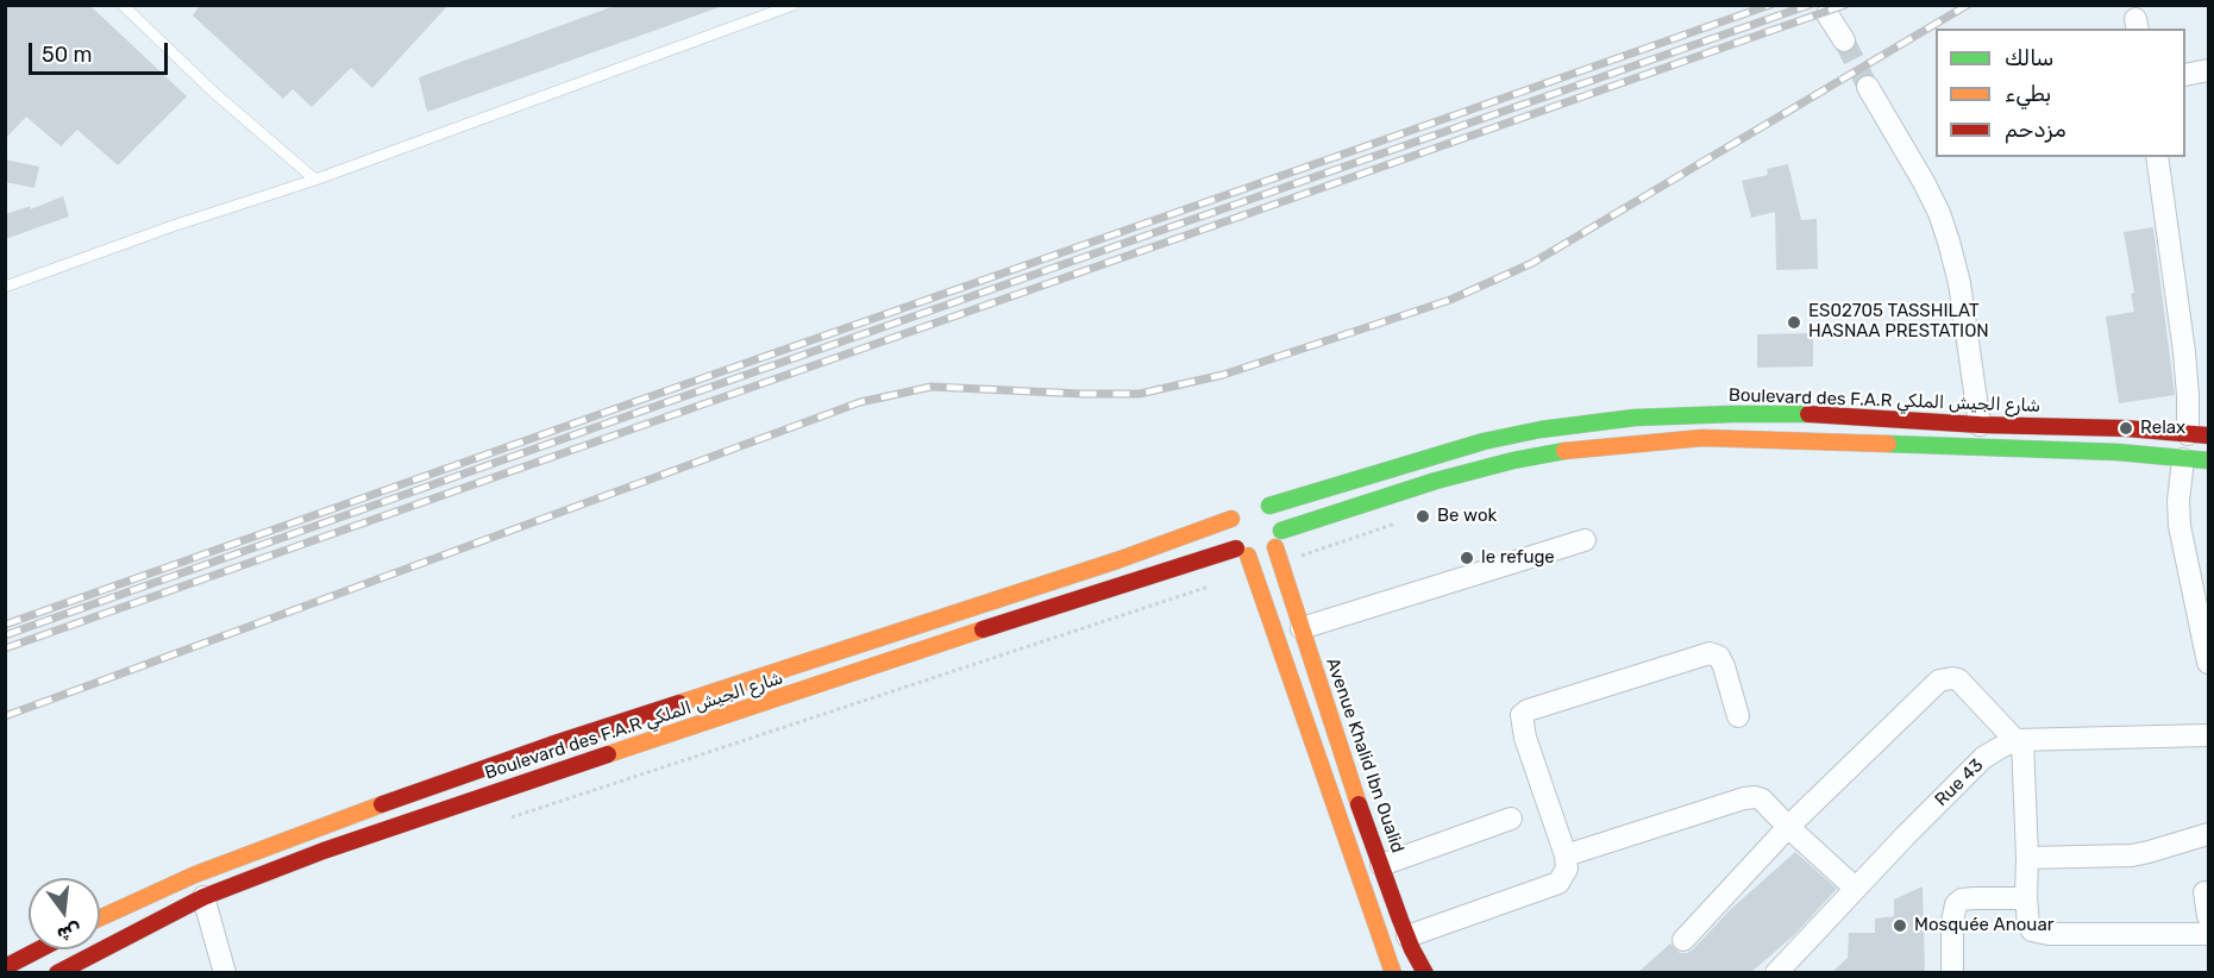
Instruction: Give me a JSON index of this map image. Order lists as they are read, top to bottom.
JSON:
{
  "streets": {
    "main road": ["Boulevard des F.A.R شارع الجيش الملكي", "Avenue Khalid Ibn Oualid"],
    "street": ["Rue 43"]
  },
  "crossings": [
    ["Boulevard des F.A.R شارع الجيش الملكي", "Avenue Khalid Ibn Oualid"]
  ],
  "places": [
    "ES02705 TASSHILAT HASNAA PRESTATION",
    "Relax",
    "Be wok",
    "le refuge",
    "Mosquée Anouar"
  ],
  "legend": ["سالك", "بطيء", "مزدحم"],
  "scale_bar": "50 m",
  "north": "bottom"
}
